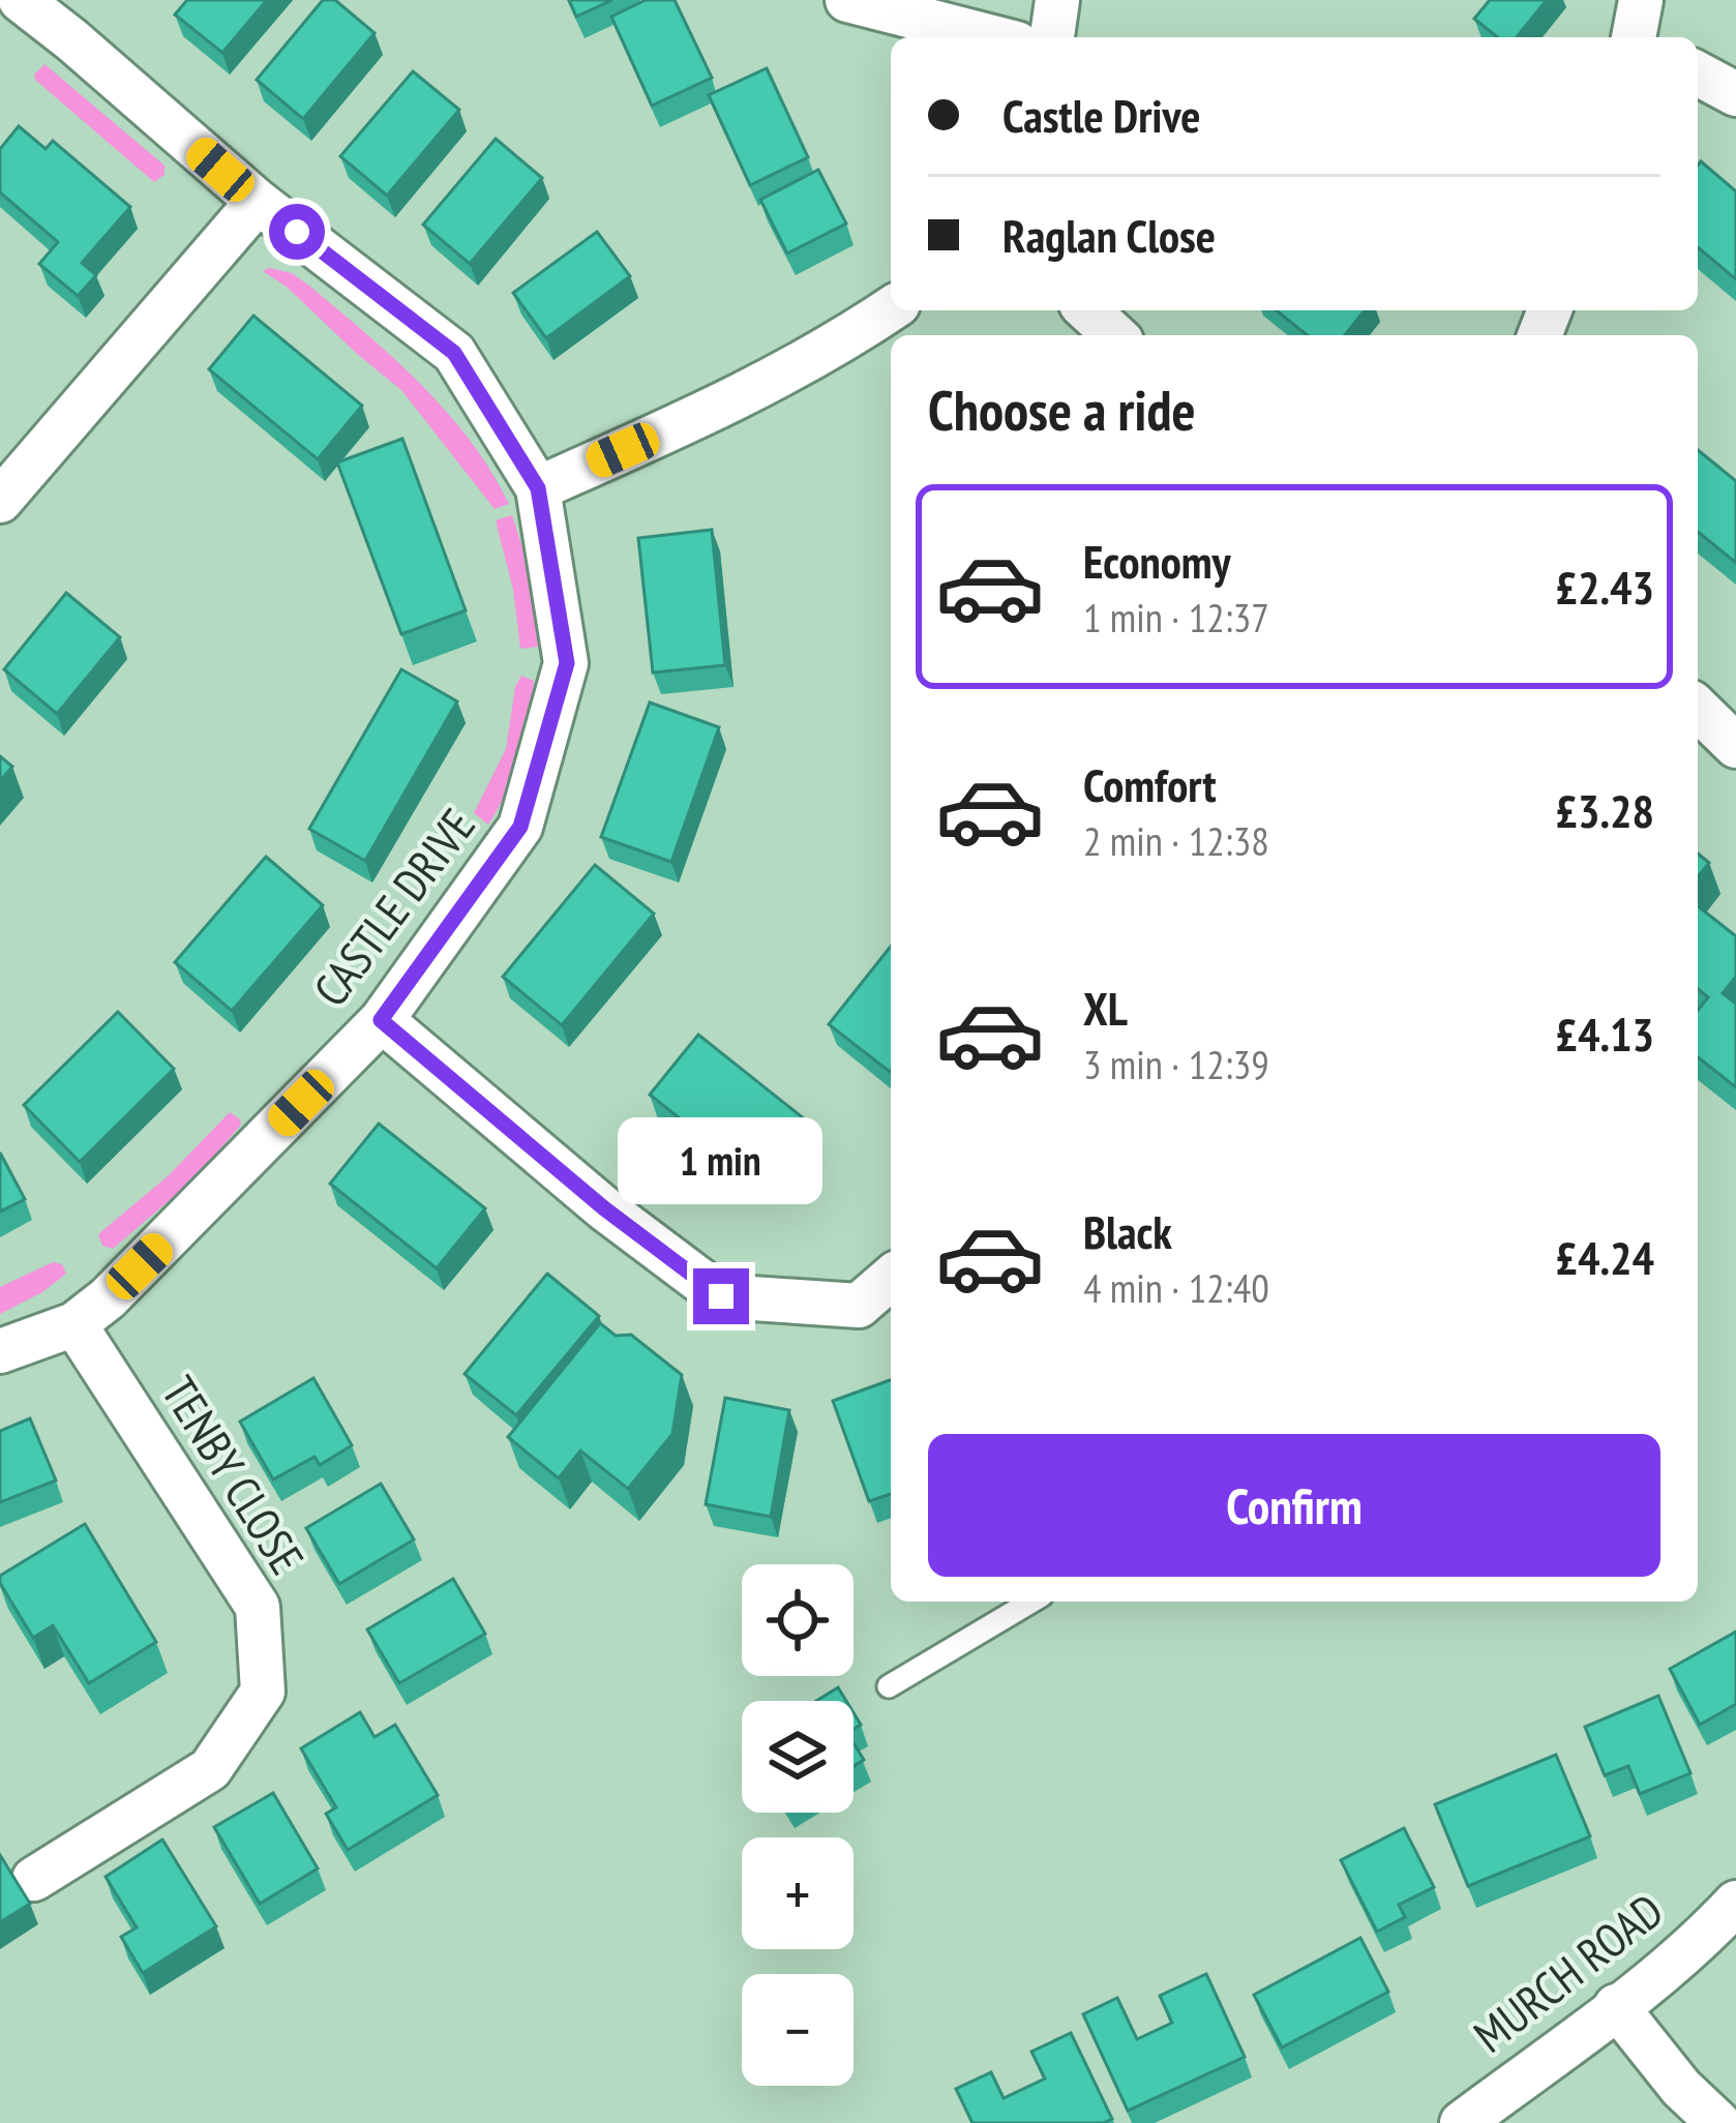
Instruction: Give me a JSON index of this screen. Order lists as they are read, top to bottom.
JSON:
{
  "streets": {
    "street": ["CASTLE DRIVE", "TENBY CLOSE", "MURCH ROAD"]
  },
  "crossings": [
    ["CASTLE DRIVE", "TENBY CLOSE"]
  ],
  "page": {
    "banner": ["Castle Drive", "Raglan Close"],
    "heading": "Choose a ride",
    "list": [
      {
        "name": "Economy",
        "note": "1 min · 12:37",
        "value": "£2.43"
      },
      {
        "name": "Comfort",
        "note": "2 min · 12:38",
        "value": "£3.28"
      },
      {
        "name": "XL",
        "note": "3 min · 12:39",
        "value": "£4.13"
      },
      {
        "name": "Black",
        "note": "4 min · 12:40",
        "value": "£4.24"
      }
    ],
    "bubble": "1 min",
    "buttons": "Confirm",
    "map_buttons": ["+", "−"]
  }
}
